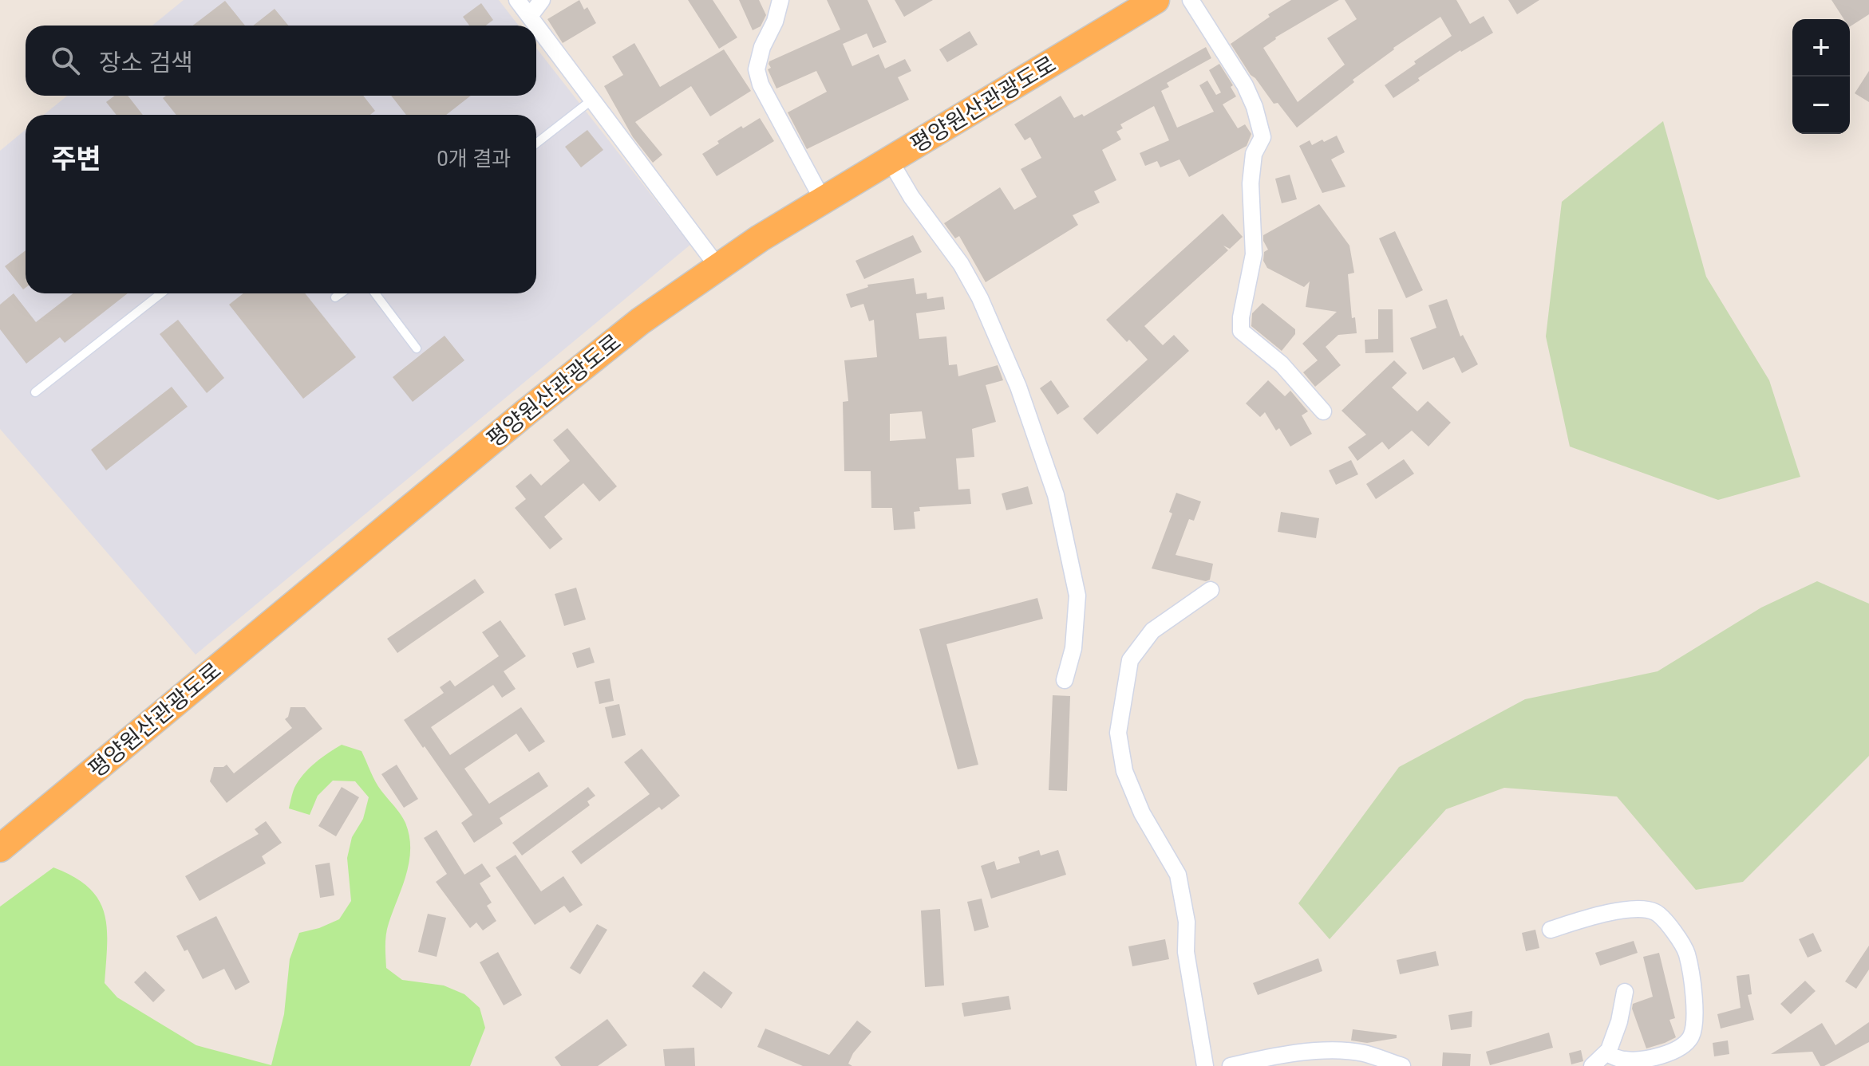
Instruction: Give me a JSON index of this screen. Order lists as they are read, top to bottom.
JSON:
{
  "streets": {
    "highway": ["평양원산관광도로"]
  },
  "page": {
    "map_buttons": ["+", "−"],
    "search": "장소 검색",
    "heading": ["주변", "0개 결과"]
  }
}
